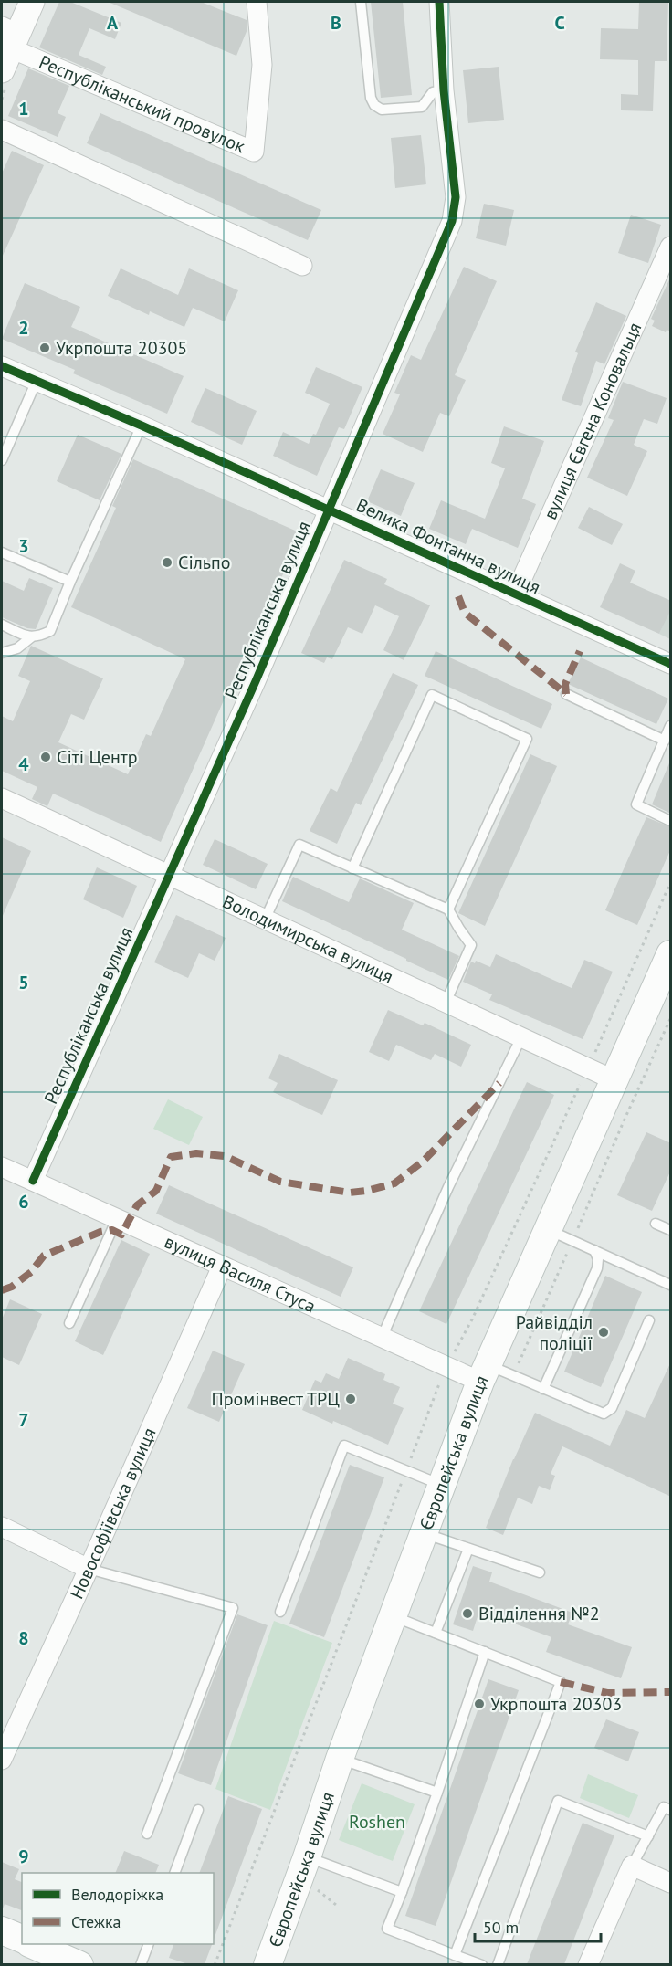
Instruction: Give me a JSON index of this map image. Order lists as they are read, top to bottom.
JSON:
{
  "streets": {
    "main road": ["Європейська вулиця"],
    "street": [
      "Республіканський провулок",
      "вулиця Євгена Коновальця",
      "Велика Фонтанна вулиця",
      "Республіканська вулиця",
      "Володимирська вулиця",
      "вулиця Василя Стуса",
      "Новософіївська вулиця"
    ]
  },
  "crossings": [
    ["вулиця Євгена Коновальця", "Велика Фонтанна вулиця"],
    ["Велика Фонтанна вулиця", "Республіканська вулиця"],
    ["Республіканська вулиця", "Володимирська вулиця"],
    ["Республіканська вулиця", "вулиця Василя Стуса"],
    ["Володимирська вулиця", "Європейська вулиця"],
    ["вулиця Василя Стуса", "Європейська вулиця"],
    ["вулиця Василя Стуса", "Новософіївська вулиця"]
  ],
  "parks": ["Roshen"],
  "places": [
    "Укрпошта 20305",
    "Сільпо",
    "Сіті Центр",
    "Райвідділ поліції",
    "Промінвест ТРЦ",
    "Відділення №2",
    "Укрпошта 20303"
  ],
  "legend": ["Велодоріжка", "Стежка"],
  "scale_bar": "50 m",
  "grid": {
    "columns": ["A", "B", "C"],
    "rows": [
      "1",
      "2",
      "3",
      "4",
      "5",
      "6",
      "7",
      "8",
      "9"
    ]
  }
}
